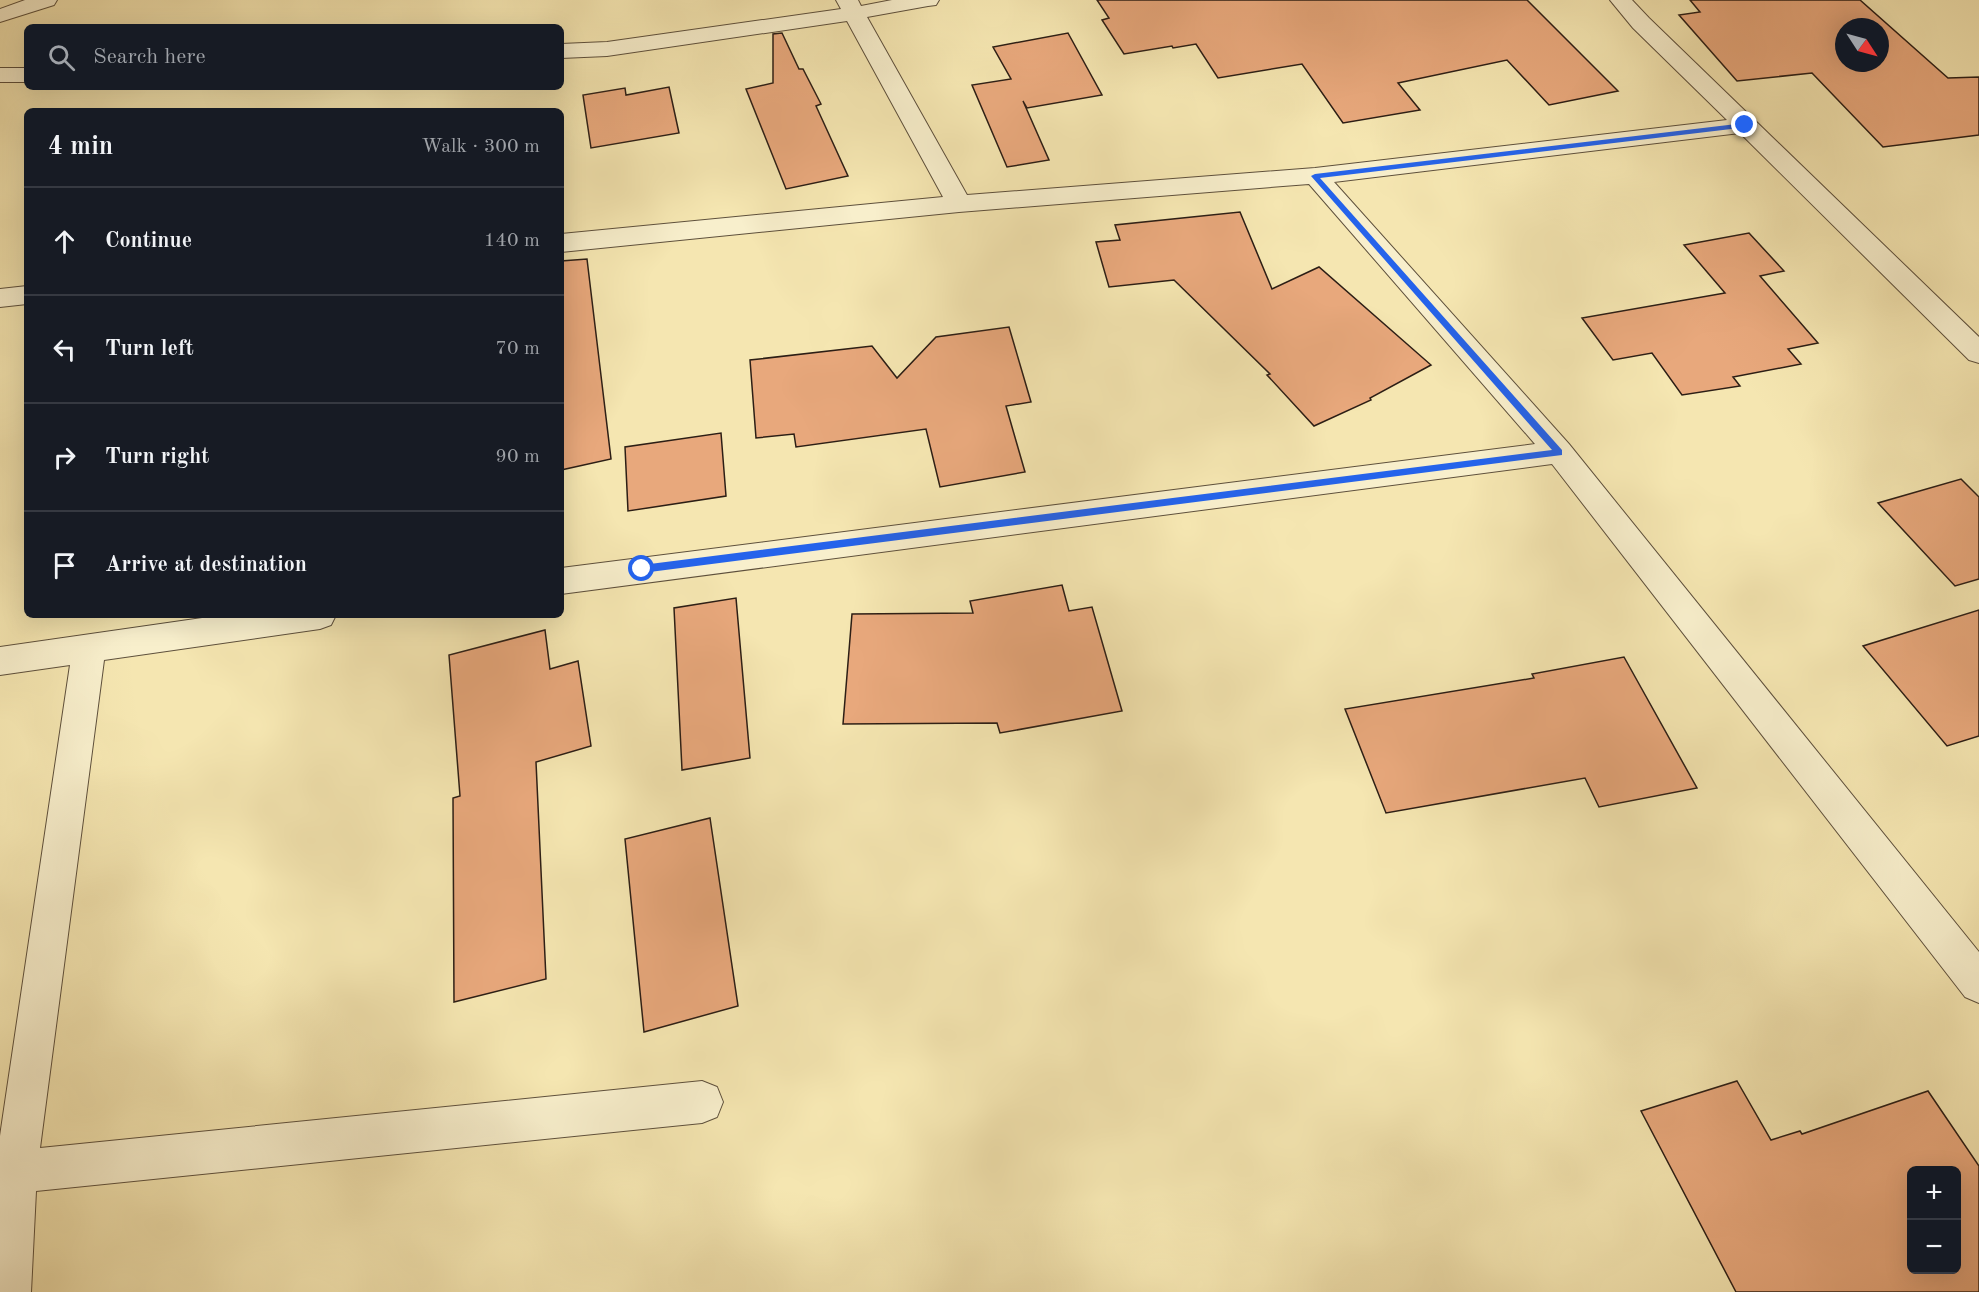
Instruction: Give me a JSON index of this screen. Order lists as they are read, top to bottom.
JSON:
{
  "north": "bottom right",
  "page": {
    "search": "Search here",
    "heading": ["4 min", "Walk · 300 m"],
    "list": [
      ["Continue", "140 m"],
      ["Turn left", "70 m"],
      ["Turn right", "90 m"],
      "Arrive at destination"
    ],
    "map_buttons": ["+", "−"]
  }
}
